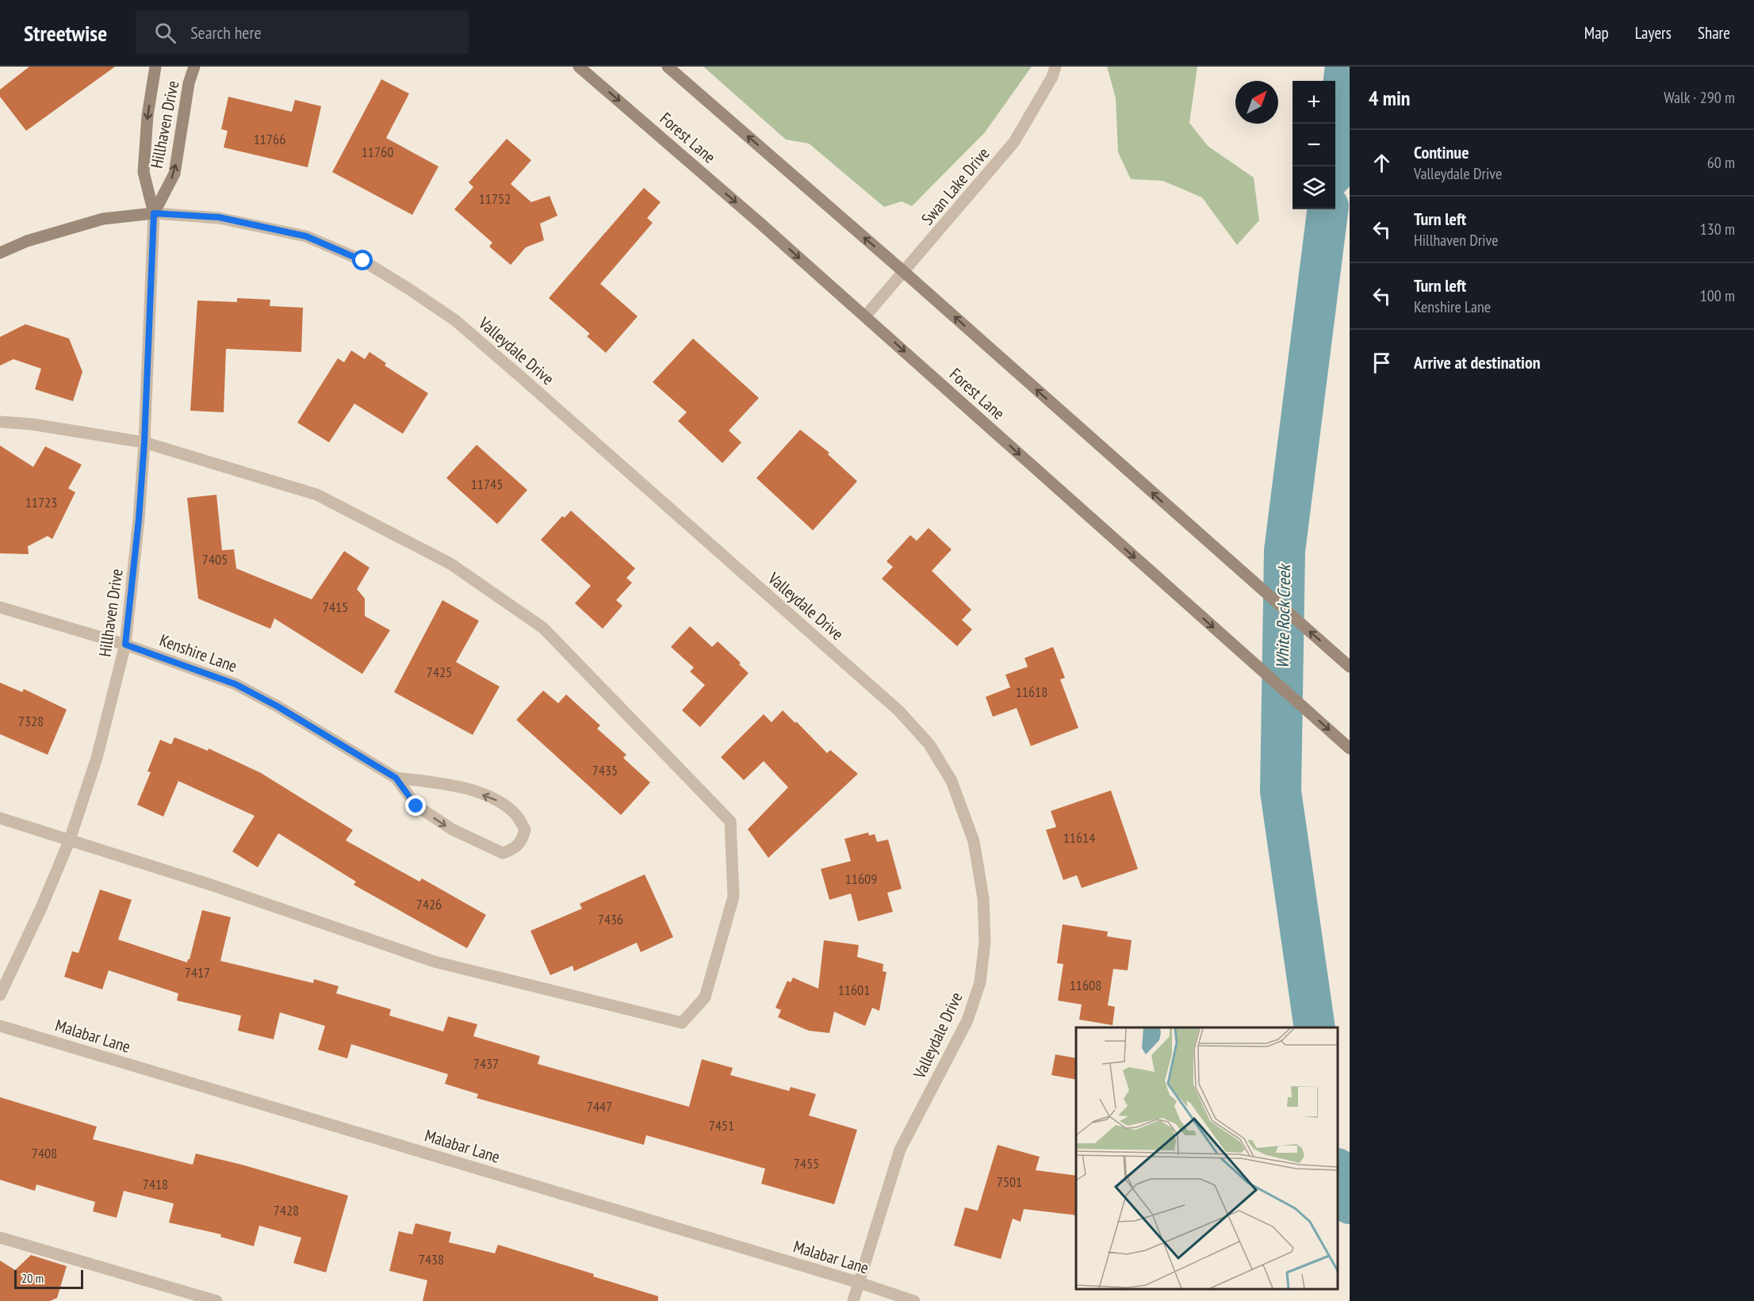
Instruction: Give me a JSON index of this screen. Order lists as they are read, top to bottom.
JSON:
{
  "streets": {
    "main road": ["Hillhaven Drive", "Forest Lane"],
    "street": [
      "Swan Lake Drive",
      "Valleydale Drive",
      "Kenshire Lane",
      "Malabar Lane"
    ]
  },
  "crossings": [
    ["Hillhaven Drive", "Valleydale Drive"],
    ["Hillhaven Drive", "Kenshire Lane"],
    ["Forest Lane", "Swan Lake Drive"],
    ["Valleydale Drive", "Malabar Lane"]
  ],
  "water": ["White Rock Creek"],
  "house_numbers": [
    "11766",
    "11760",
    "11752",
    "11745",
    "11723",
    "7405",
    "7415",
    "7425",
    "11618",
    "7328",
    "7435",
    "11614",
    "11609",
    "7426",
    "7436",
    "7417",
    "11608",
    "11601",
    "7437",
    "7447",
    "7451",
    "7408",
    "7455",
    "7501",
    "7418",
    "7428",
    "7438"
  ],
  "scale_bar": "20 m",
  "north": "top right",
  "page": {
    "header": "Streetwise",
    "search": "Search here",
    "nav": ["Map", "Layers", "Share"],
    "heading": ["4 min", "Walk · 290 m"],
    "map_buttons": ["+", "−"],
    "list": [
      ["Continue", "Valleydale Drive", "60 m"],
      ["Turn left", "Hillhaven Drive", "130 m"],
      ["Turn left", "Kenshire Lane", "100 m"],
      "Arrive at destination"
    ],
    "scale": "20 m"
  }
}
